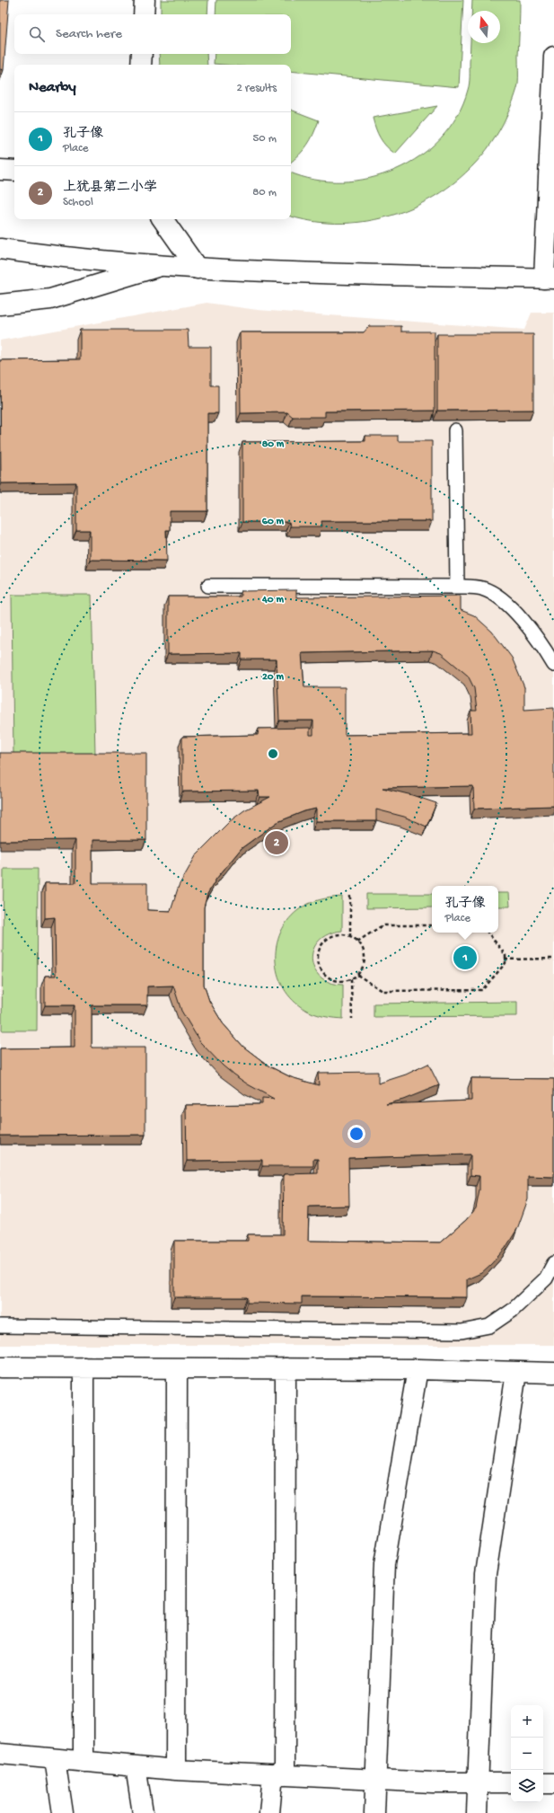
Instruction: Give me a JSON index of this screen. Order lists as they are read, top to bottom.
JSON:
{
  "north": "top",
  "page": {
    "search": "Search here",
    "heading": ["Nearby", "2 results"],
    "list": [
      {
        "mark": "1",
        "name": "孔子像",
        "note": "Place",
        "value": "50 m"
      },
      {
        "mark": "2",
        "name": "上犹县第二小学",
        "note": "School",
        "value": "80 m"
      }
    ],
    "pins": ["2", "1"],
    "popup": ["孔子像", "Place"],
    "map_buttons": ["+", "−"]
  },
  "rings": [
    "80 m",
    "60 m",
    "40 m",
    "20 m"
  ]
}
